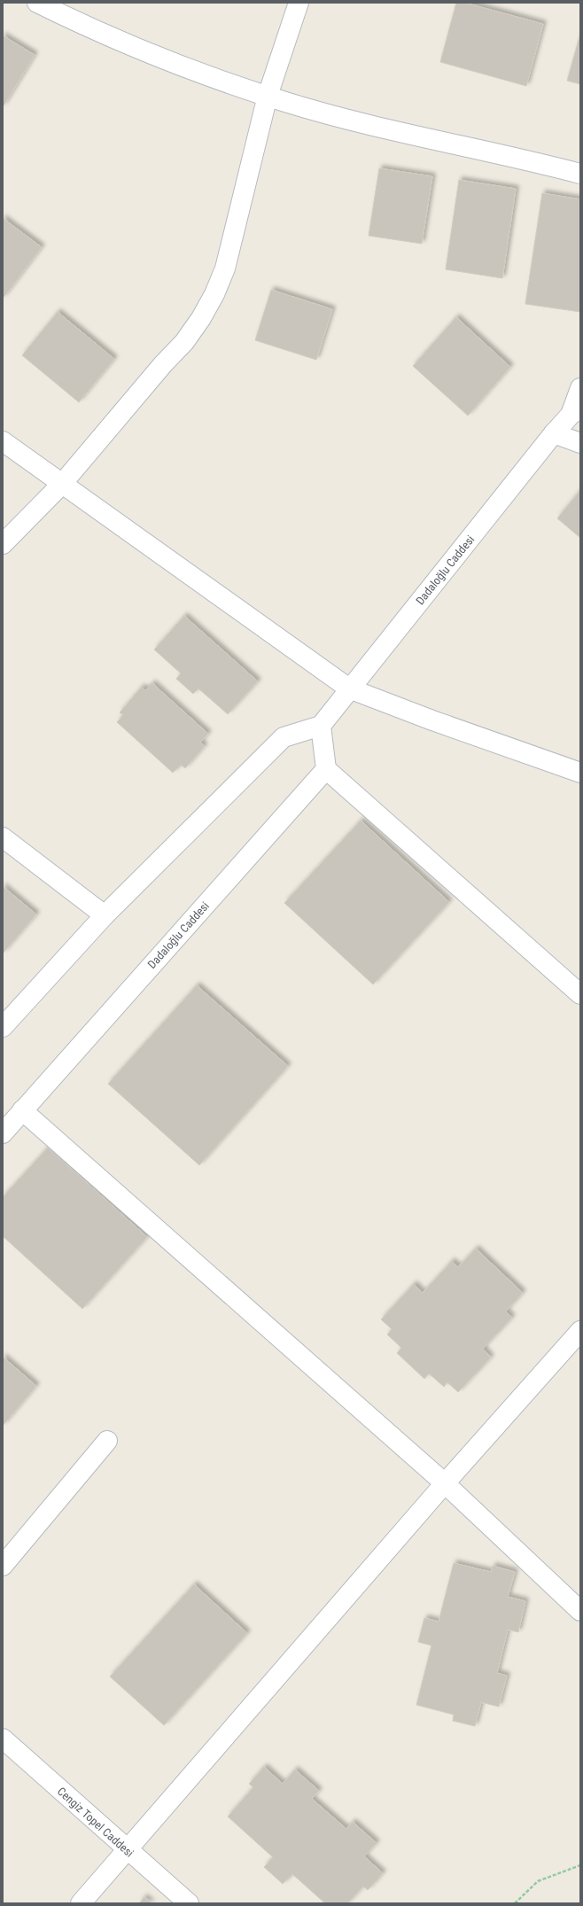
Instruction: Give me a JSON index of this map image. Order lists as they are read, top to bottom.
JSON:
{
  "streets": {
    "street": ["Dadaloğlu Caddesi", "Cengiz Topel Caddesi"]
  }
}
